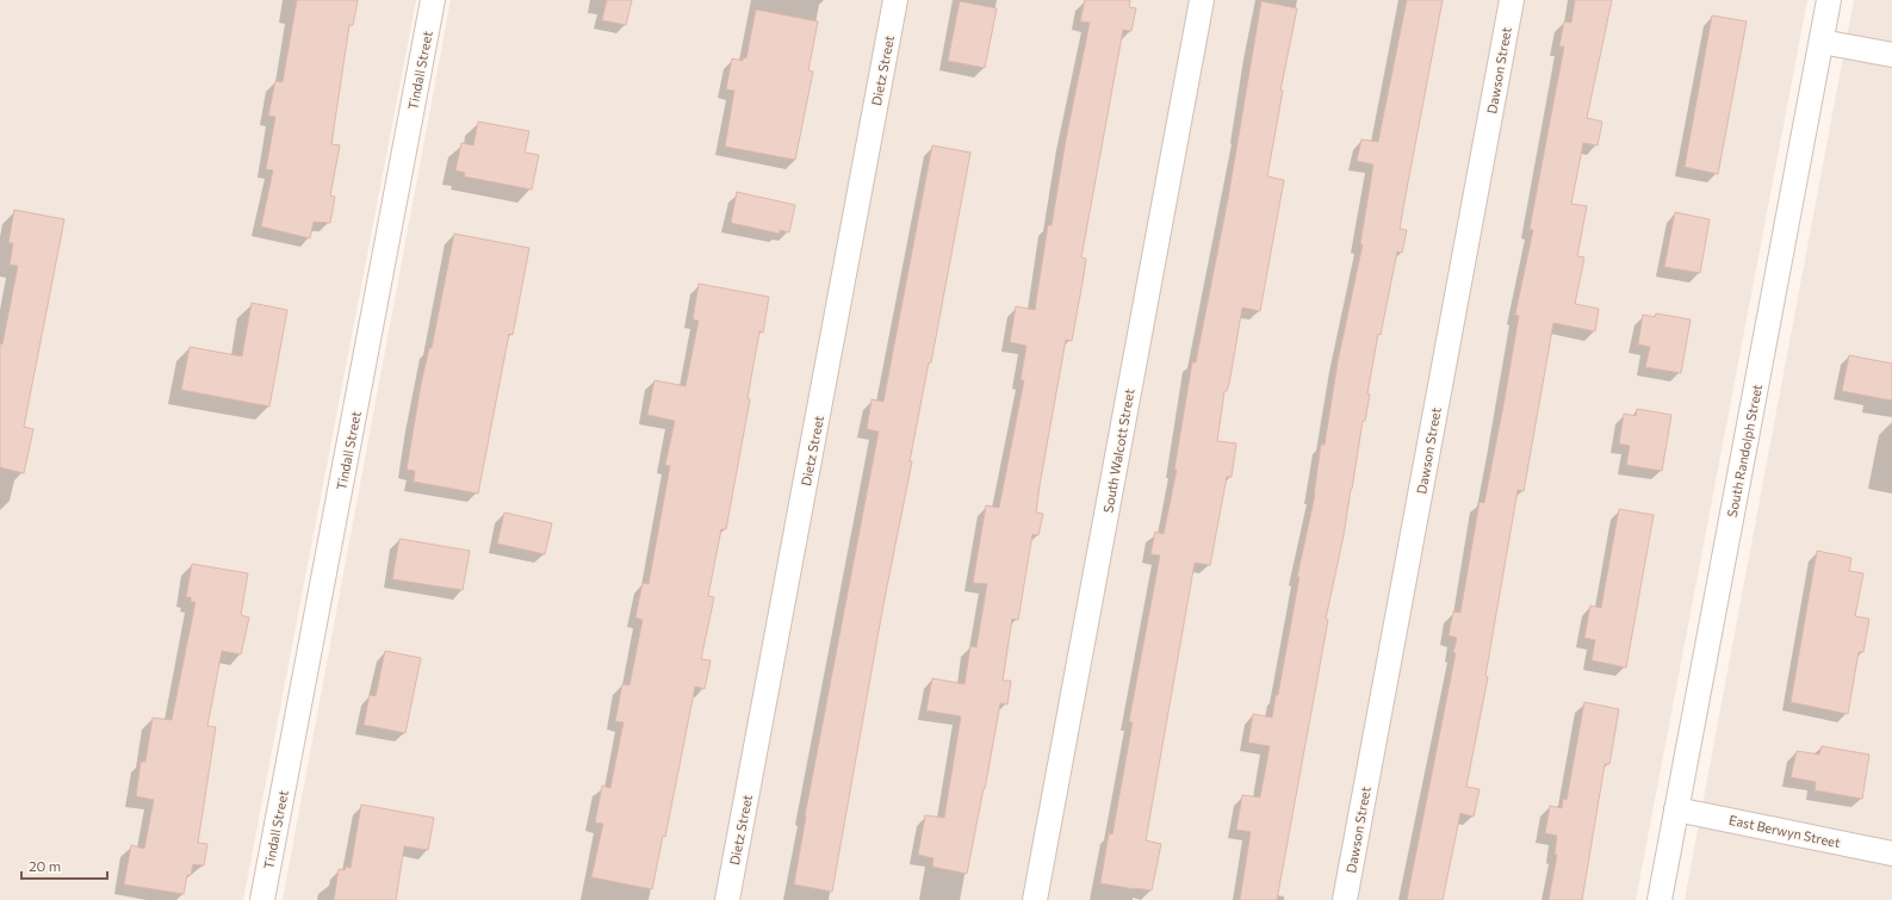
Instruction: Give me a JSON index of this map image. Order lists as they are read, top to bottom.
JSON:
{
  "streets": {
    "street": [
      "Tindall Street",
      "Dietz Street",
      "Dawson Street",
      "South Walcott Street",
      "South Randolph Street",
      "East Berwyn Street"
    ]
  },
  "crossings": [
    ["South Randolph Street", "East Berwyn Street"]
  ],
  "scale_bar": "20 m"
}
